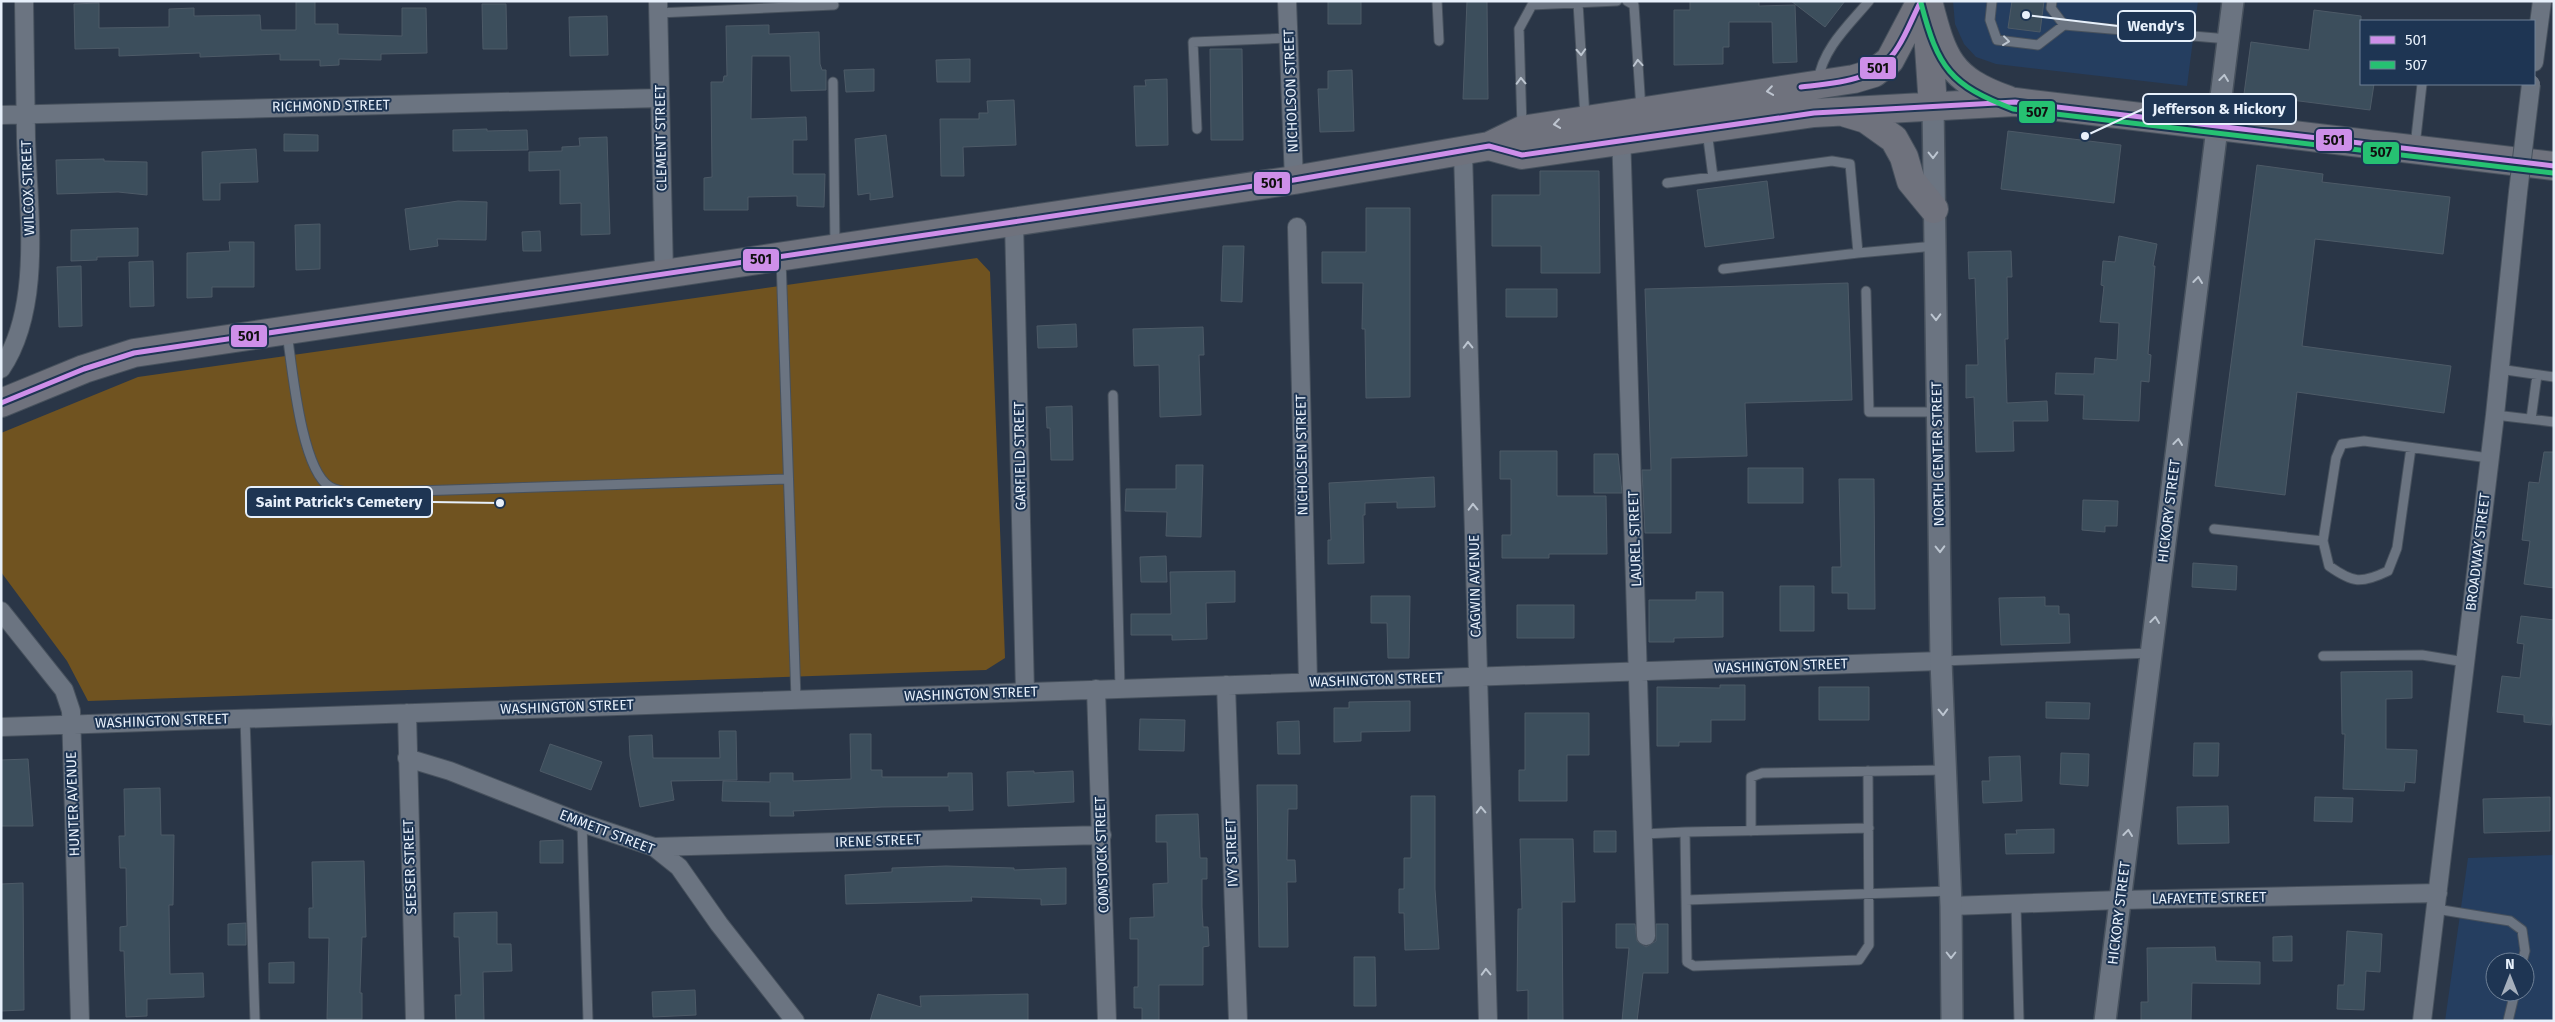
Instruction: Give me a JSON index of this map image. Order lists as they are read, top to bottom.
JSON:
{
  "streets": {
    "main road": ["NORTH CENTER STREET"],
    "street": [
      "NICHOLSON STREET",
      "RICHMOND STREET",
      "CLEMENT STREET",
      "WILCOX STREET",
      "NICHOLSEN STREET",
      "GARFIELD STREET",
      "HICKORY STREET",
      "LAUREL STREET",
      "BROADWAY STREET",
      "CAGWIN AVENUE",
      "WASHINGTON STREET",
      "HUNTER AVENUE",
      "EMMETT STREET",
      "IRENE STREET",
      "IVY STREET",
      "COMSTOCK STREET",
      "SEESER STREET",
      "LAFAYETTE STREET"
    ]
  },
  "crossings": [
    ["RICHMOND STREET", "CLEMENT STREET"],
    ["RICHMOND STREET", "WILCOX STREET"],
    ["NORTH CENTER STREET", "WASHINGTON STREET"],
    ["NORTH CENTER STREET", "LAFAYETTE STREET"],
    ["NICHOLSEN STREET", "WASHINGTON STREET"],
    ["GARFIELD STREET", "WASHINGTON STREET"],
    ["HICKORY STREET", "LAFAYETTE STREET"],
    ["LAUREL STREET", "WASHINGTON STREET"],
    ["BROADWAY STREET", "LAFAYETTE STREET"],
    ["CAGWIN AVENUE", "WASHINGTON STREET"],
    ["WASHINGTON STREET", "HUNTER AVENUE"],
    ["WASHINGTON STREET", "IVY STREET"],
    ["WASHINGTON STREET", "COMSTOCK STREET"],
    ["WASHINGTON STREET", "SEESER STREET"],
    ["EMMETT STREET", "IRENE STREET"],
    ["EMMETT STREET", "SEESER STREET"],
    ["IRENE STREET", "COMSTOCK STREET"]
  ],
  "one_way": ["NORTH CENTER STREET", "HICKORY STREET", "CAGWIN AVENUE"],
  "places": ["Wendy's", "Jefferson & Hickory", "Saint Patrick's Cemetery"],
  "lines": ["transit line 501", "transit line 507"],
  "legend": ["501", "507"],
  "north": "top"
}
